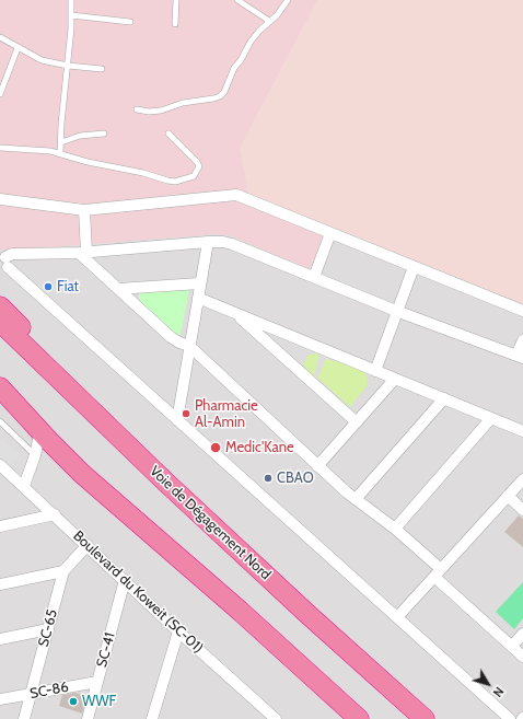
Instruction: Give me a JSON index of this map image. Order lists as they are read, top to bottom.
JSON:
{
  "streets": {
    "highway": ["Voie de Dégagement Nord"],
    "street": [
      "Boulevard du Koweit (SC-01)",
      "SC-65",
      "SC-41",
      "SC-86"
    ]
  },
  "crossings": [
    ["Boulevard du Koweit (SC-01)", "SC-65"],
    ["Boulevard du Koweit (SC-01)", "SC-41"],
    ["SC-65", "SC-86"],
    ["SC-41", "SC-86"]
  ],
  "places": [
    "Fiat",
    "Pharmacie Al-Amin",
    "Medic'Kane",
    "CBAO",
    "WWF"
  ],
  "north": "bottom right"
}
